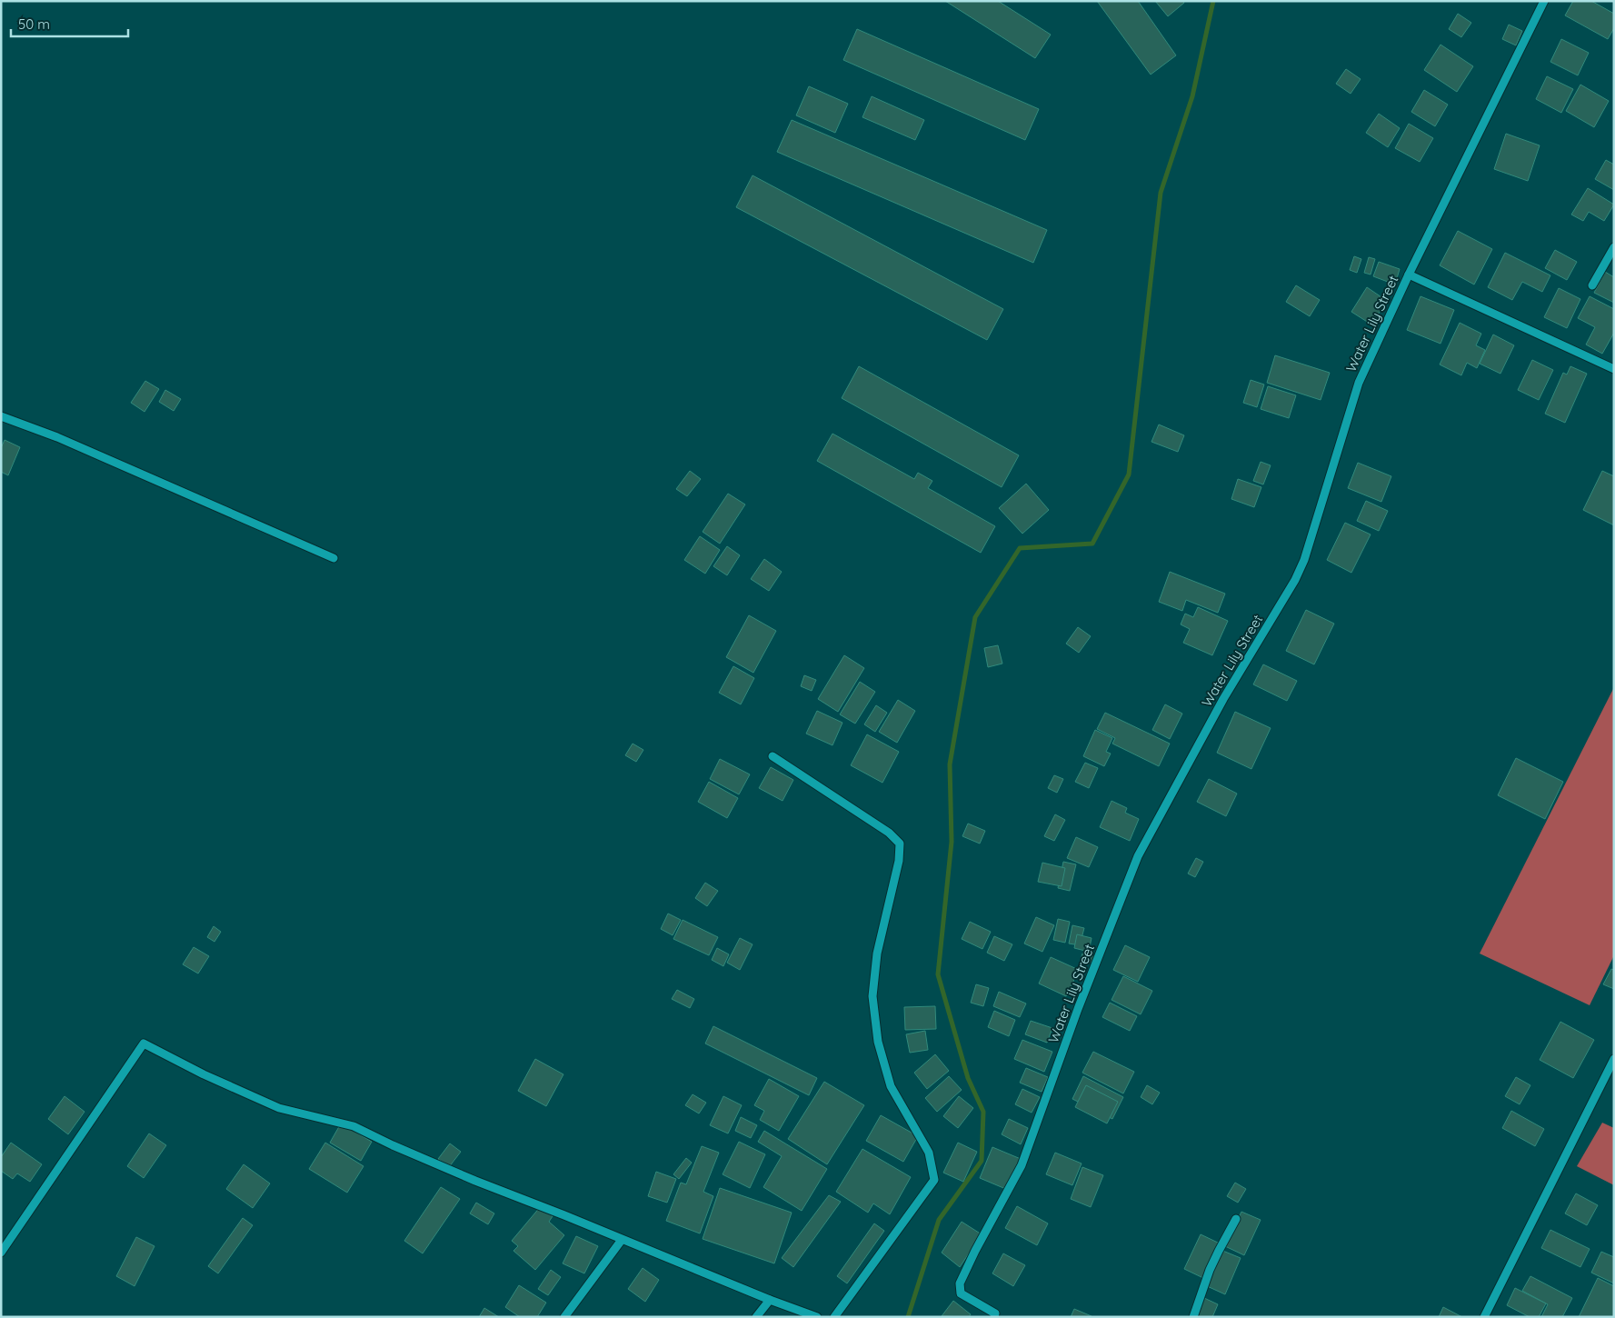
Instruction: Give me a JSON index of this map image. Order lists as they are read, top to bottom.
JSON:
{
  "streets": {
    "street": ["Water Lily Street"]
  },
  "scale_bar": "50 m"
}
